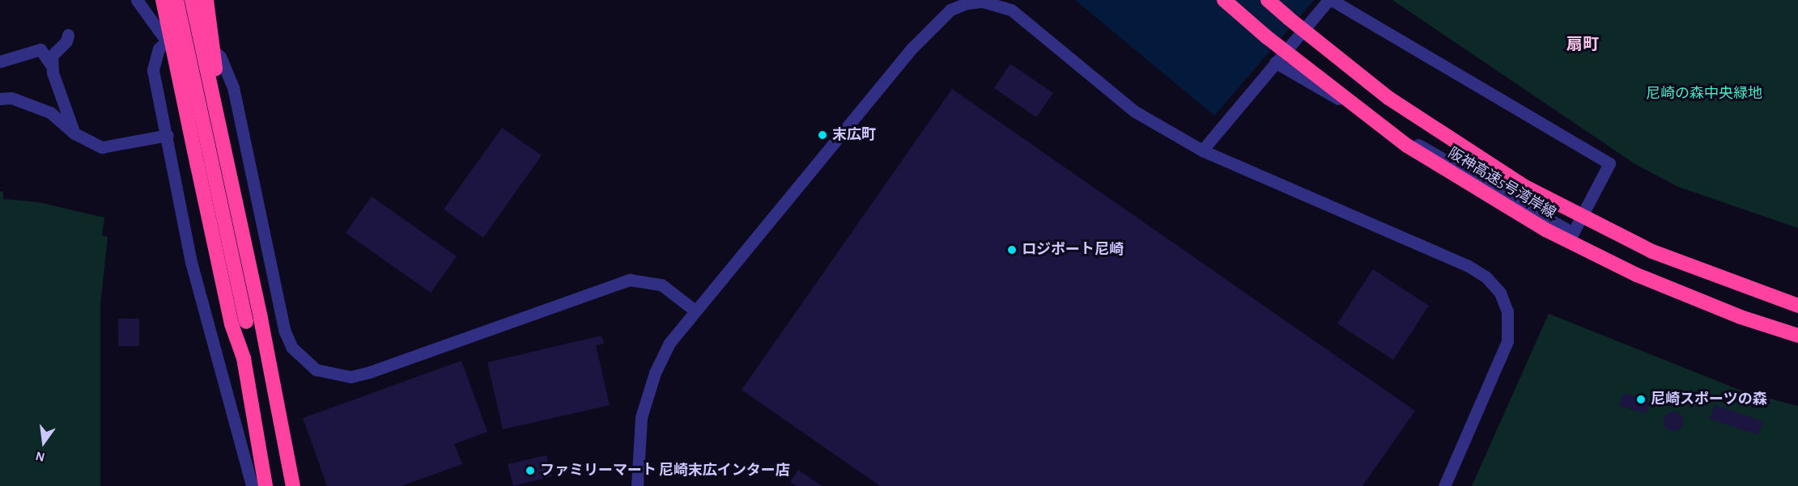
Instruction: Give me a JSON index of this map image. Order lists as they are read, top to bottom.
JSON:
{
  "streets": {
    "highway": ["阪神高速5号湾岸線"]
  },
  "districts": ["扇町"],
  "parks": ["尼崎の森中央緑地"],
  "places": [
    "末広町",
    "ロジポート尼崎",
    "尼崎スポーツの森",
    "ファミリーマート 尼崎末広インター店"
  ],
  "north": "bottom"
}
